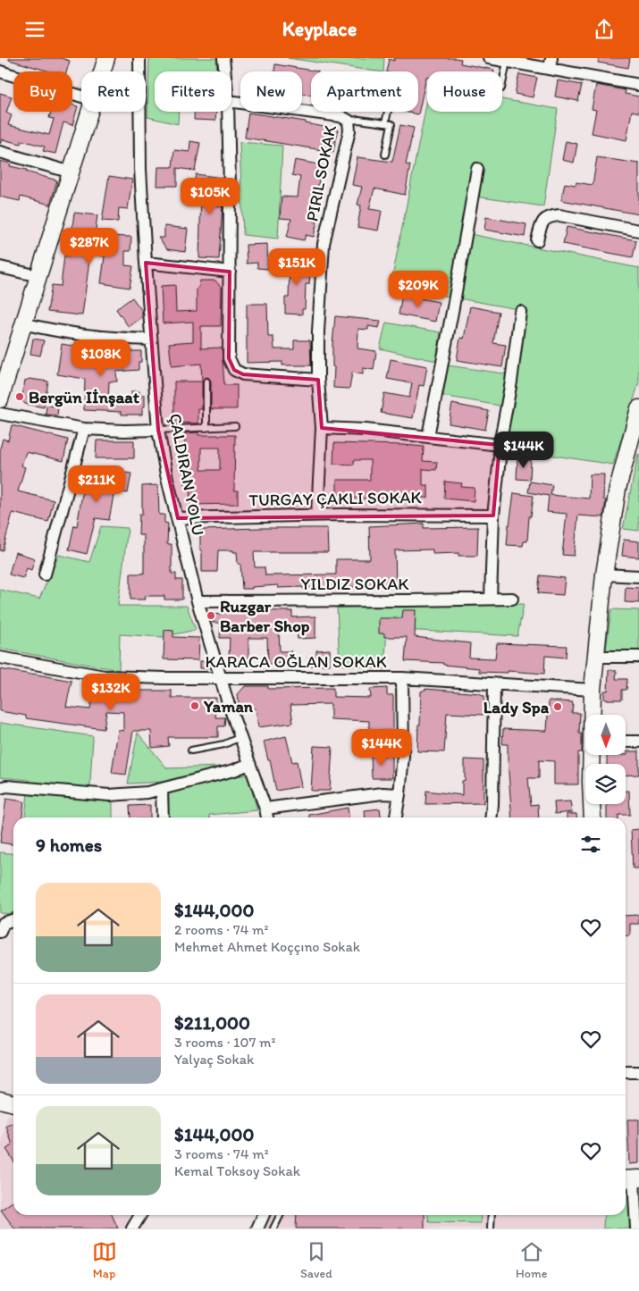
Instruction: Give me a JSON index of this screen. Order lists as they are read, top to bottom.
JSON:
{
  "streets": {
    "street": ["KARACA OĞLAN SOKAK"]
  },
  "places": [
    "Bergün Iİnşaat",
    "Ruzgar Barber Shop",
    "Yaman",
    "Lady Spa"
  ],
  "north": "bottom",
  "page": {
    "header": "Keyplace",
    "chip": [
      "Buy",
      "Rent",
      "Filters",
      "New",
      "Apartment",
      "House"
    ],
    "price": [
      "$105K",
      "$287K",
      "$151K",
      "$209K",
      "$108K",
      "$144K",
      "$211K",
      "$132K",
      "$144K"
    ],
    "heading": "9 homes",
    "list": [
      {
        "name": "$144,000",
        "note": "2 rooms · 74 m² · Mehmet Ahmet Koççıno Sokak"
      },
      {
        "name": "$211,000",
        "note": "3 rooms · 107 m² · Yalyaç Sokak"
      },
      {
        "name": "$144,000",
        "note": "3 rooms · 74 m² · Kemal Toksoy Sokak"
      }
    ],
    "tabs": ["Map", "Saved", "Home"]
  }
}
